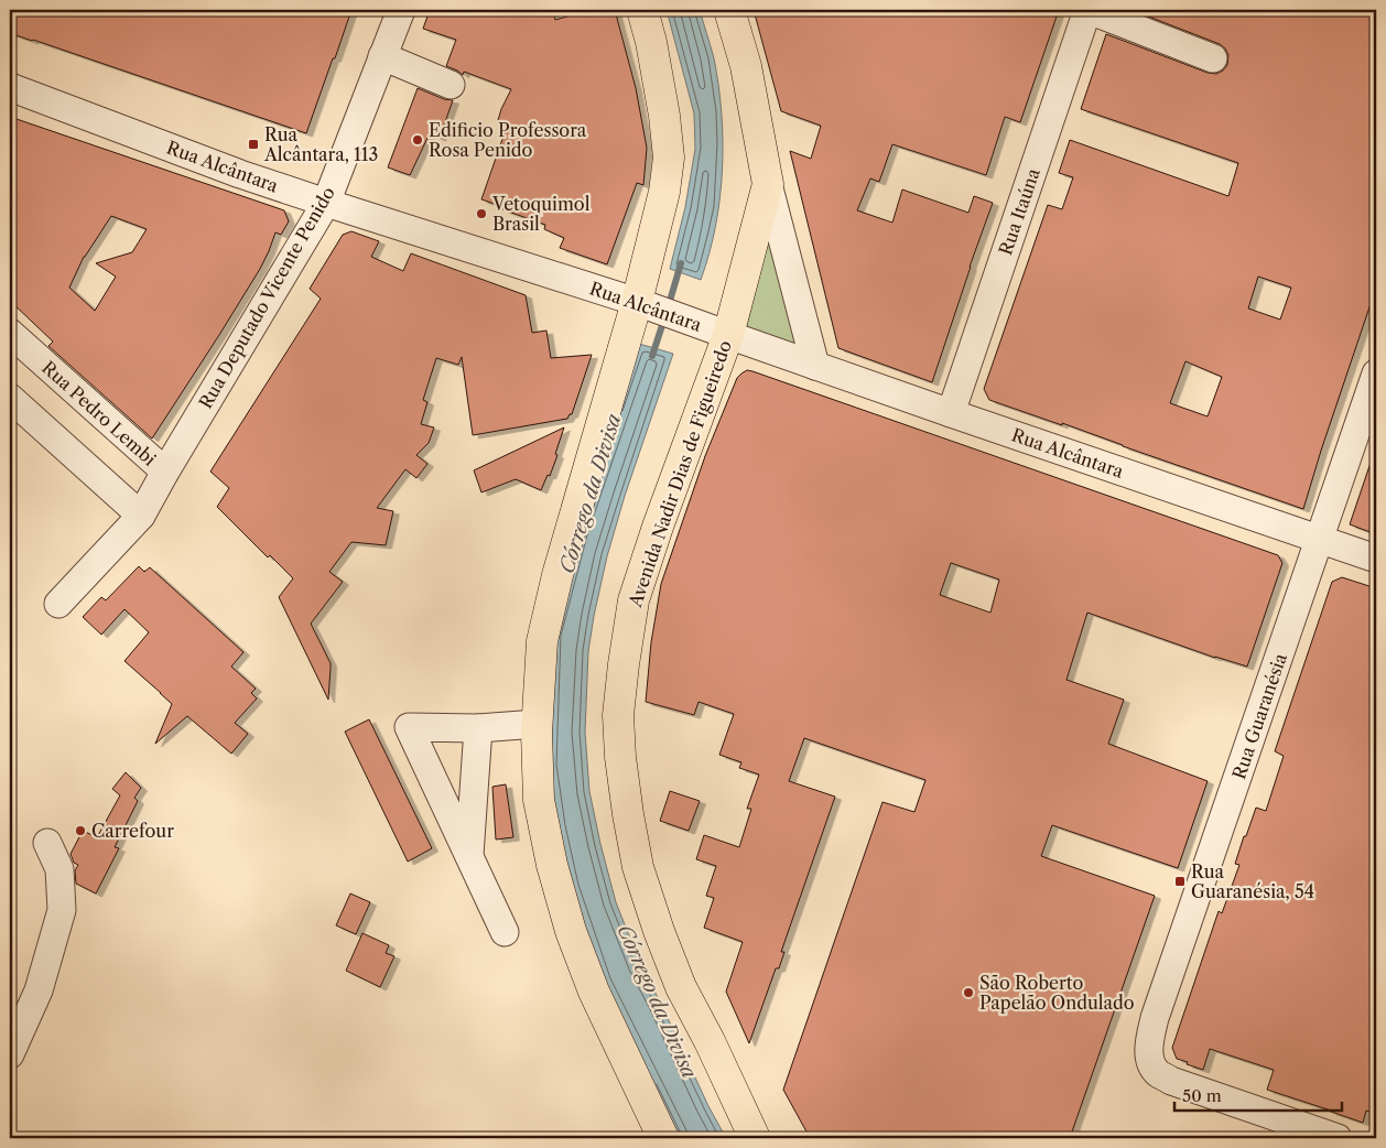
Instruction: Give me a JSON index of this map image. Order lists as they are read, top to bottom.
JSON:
{
  "streets": {
    "main road": ["Avenida Nadir Dias de Figueiredo"],
    "street": [
      "Rua Alcântara",
      "Rua Itaúna",
      "Rua Deputado Vicente Penido",
      "Rua Pedro Lembi",
      "Rua Guaranésia"
    ]
  },
  "crossings": [
    ["Rua Alcântara", "Rua Itaúna"],
    ["Rua Alcântara", "Rua Deputado Vicente Penido"],
    ["Rua Alcântara", "Avenida Nadir Dias de Figueiredo"],
    ["Rua Alcântara", "Rua Guaranésia"],
    ["Rua Deputado Vicente Penido", "Rua Pedro Lembi"]
  ],
  "water": ["Córrego da Divisa"],
  "places": {
    "other": [
      "Edificio Professora Rosa Penido",
      "Vetoquimol Brasil",
      "Carrefour",
      "São Roberto Papelão Ondulado"
    ],
    "transit": ["Rua Alcântara, 113", "Rua Guaranésia, 54"]
  },
  "scale_bar": "50 m"
}
